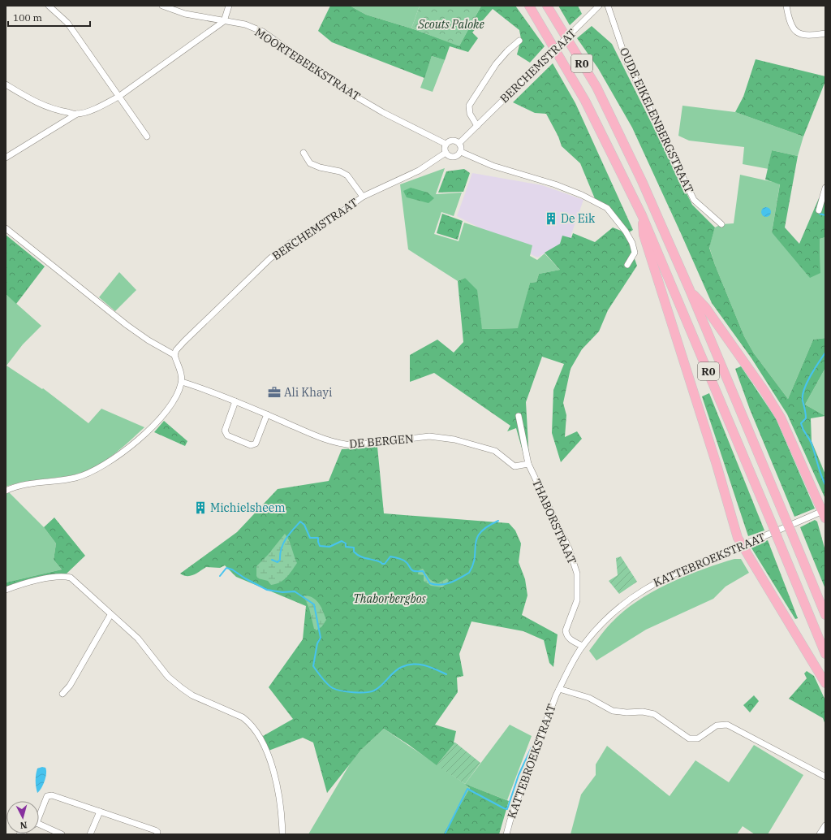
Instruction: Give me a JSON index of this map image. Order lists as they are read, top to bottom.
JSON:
{
  "streets": {
    "highway": ["R0"],
    "street": [
      "MOORTEBEEKSTRAAT",
      "BERCHEMSTRAAT",
      "OUDE EIKELENBERGSTRAAT",
      "DE BERGEN",
      "THABORSTRAAT",
      "KATTEBROEKSTRAAT"
    ]
  },
  "crossings": [
    ["MOORTEBEEKSTRAAT", "BERCHEMSTRAAT"],
    ["DE BERGEN", "THABORSTRAAT"],
    ["THABORSTRAAT", "KATTEBROEKSTRAAT"]
  ],
  "parks": ["Scouts Paloke", "Thaborbergbos"],
  "places": {
    "building": ["De Eik", "Michielsheem"],
    "office": ["Ali Khayi"]
  },
  "scale_bar": "100 m",
  "north": "bottom"
}
